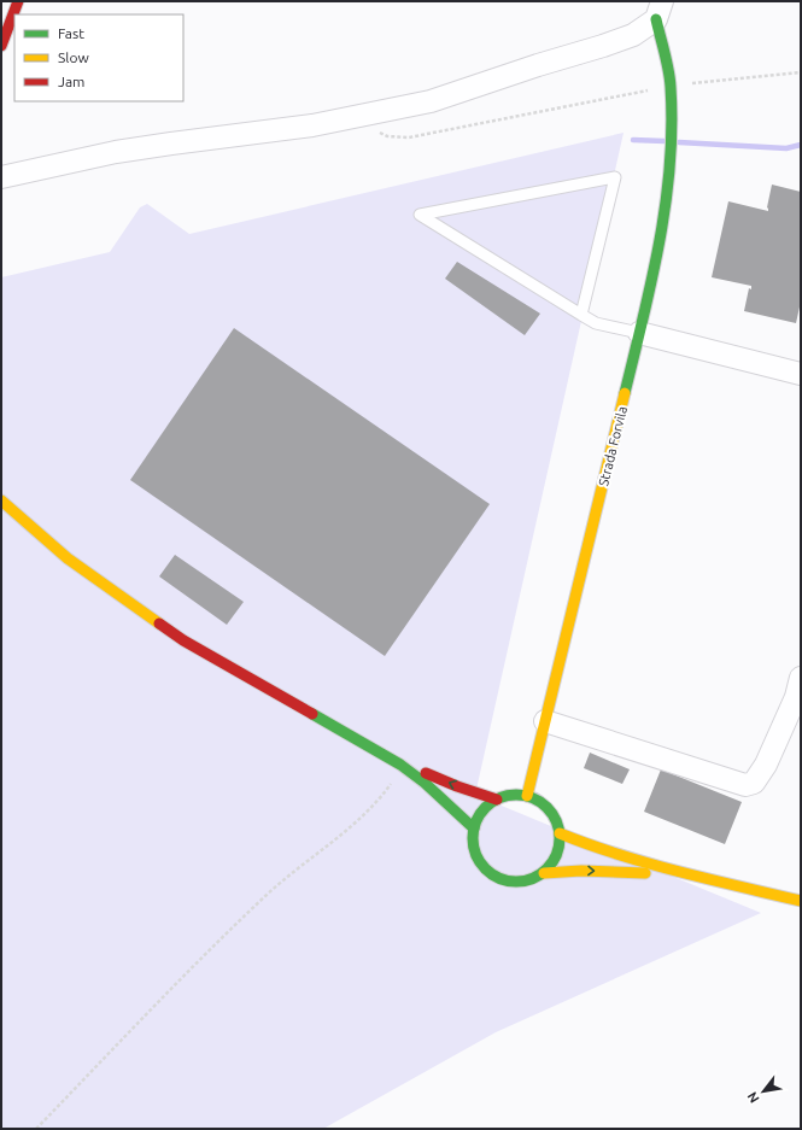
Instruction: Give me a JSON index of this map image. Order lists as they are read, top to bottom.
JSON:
{
  "streets": {
    "main road": ["Strada Forvila"]
  },
  "legend": ["Fast", "Slow", "Jam"],
  "north": "bottom left"
}
